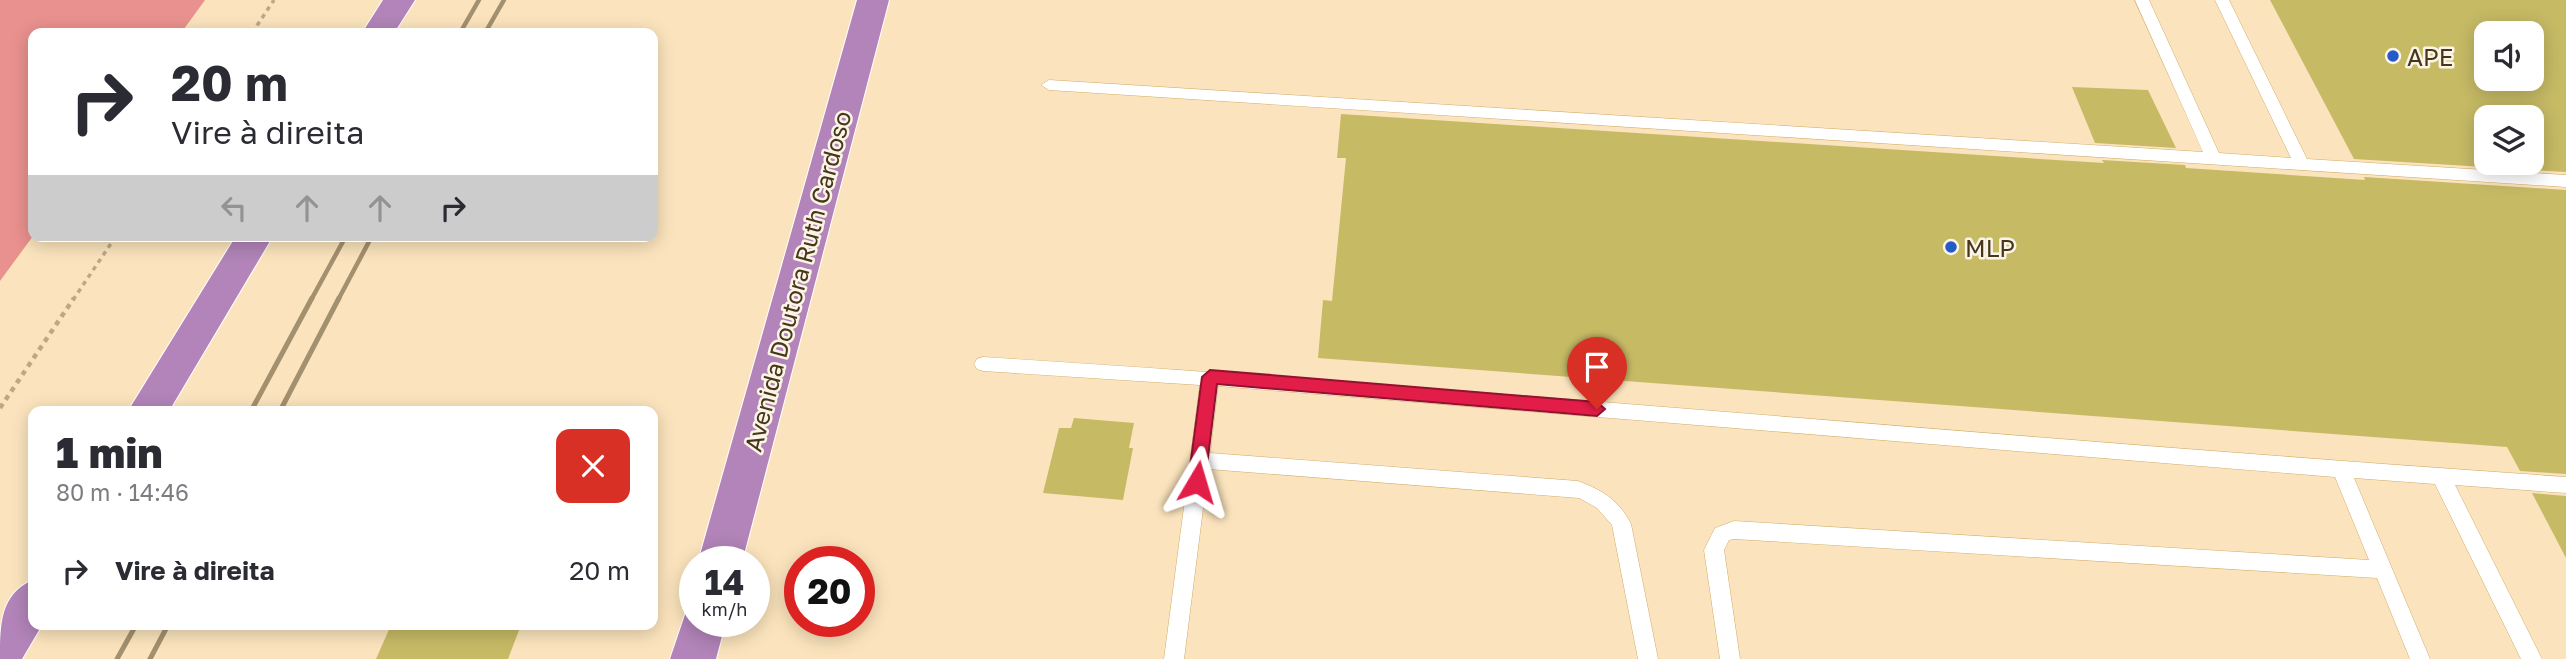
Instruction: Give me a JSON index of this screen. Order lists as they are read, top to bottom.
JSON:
{
  "streets": {
    "highway": ["Avenida Doutora Ruth Cardoso"]
  },
  "places": ["APE", "MLP"],
  "page": {
    "turn": ["20 m", "Vire à direita"],
    "heading": ["1 min", "80 m · 14:46"],
    "list": [
      {
        "name": "Vire à direita",
        "value": "20 m"
      }
    ],
    "speed": "14 km/h",
    "limit": "20"
  }
}
